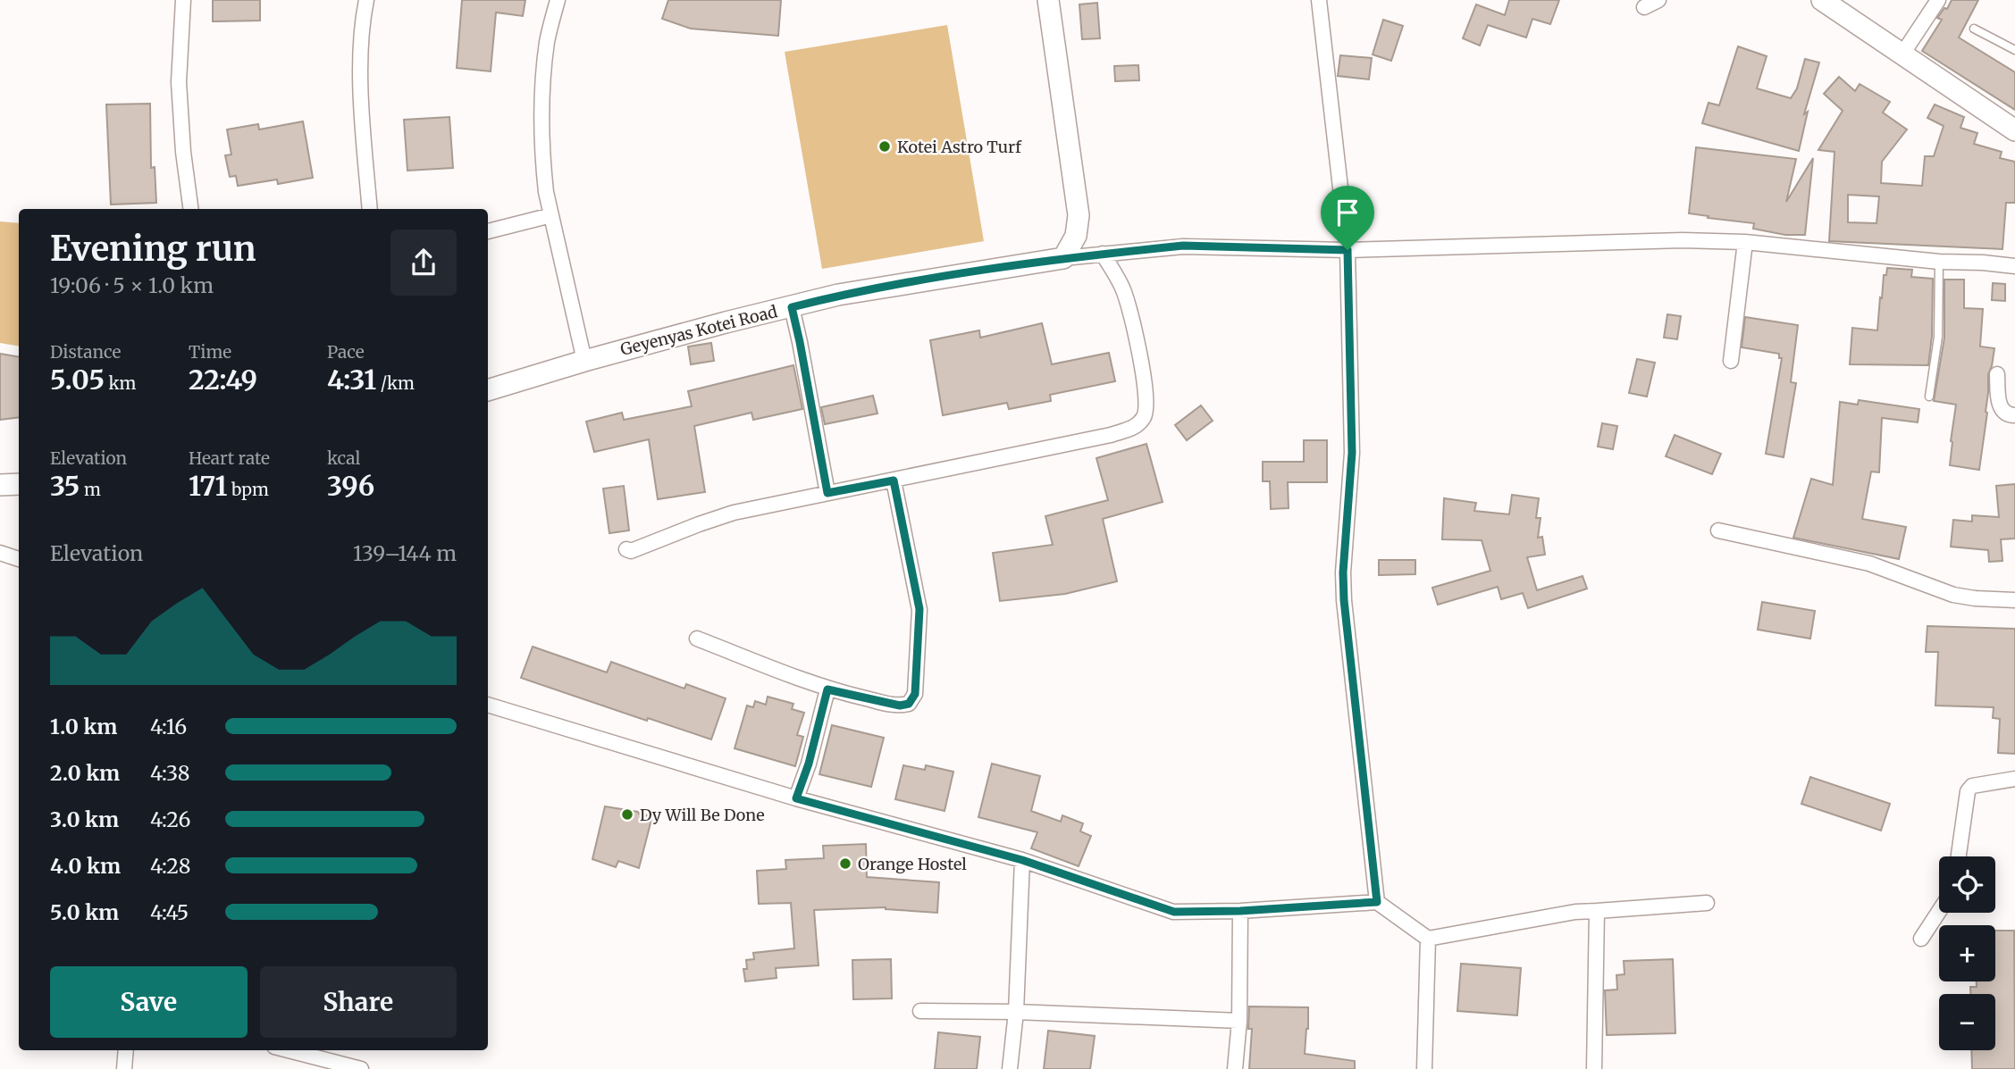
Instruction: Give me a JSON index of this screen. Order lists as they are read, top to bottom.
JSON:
{
  "streets": {
    "street": ["Geyenyas Kotei Road"]
  },
  "places": ["Kotei Astro Turf", "Dy Will Be Done", "Orange Hostel"],
  "page": {
    "heading": ["Evening run", "19:06 · 5 × 1.0 km"],
    "stats": [
      ["Distance", "5.05 km"],
      ["Time", "22:49"],
      ["Pace", "4:31 /km"],
      ["Elevation", "35 m"],
      ["Heart rate", "171 bpm"],
      ["kcal", "396"]
    ],
    "chart": ["Elevation", "139–144 m"],
    "list": [
      {
        "name": "1.0 km",
        "note": "4:16"
      },
      {
        "name": "2.0 km",
        "note": "4:38"
      },
      {
        "name": "3.0 km",
        "note": "4:26"
      },
      {
        "name": "4.0 km",
        "note": "4:28"
      },
      {
        "name": "5.0 km",
        "note": "4:45"
      }
    ],
    "map_buttons": ["+", "−"],
    "buttons": ["Save", "Share"]
  }
}
